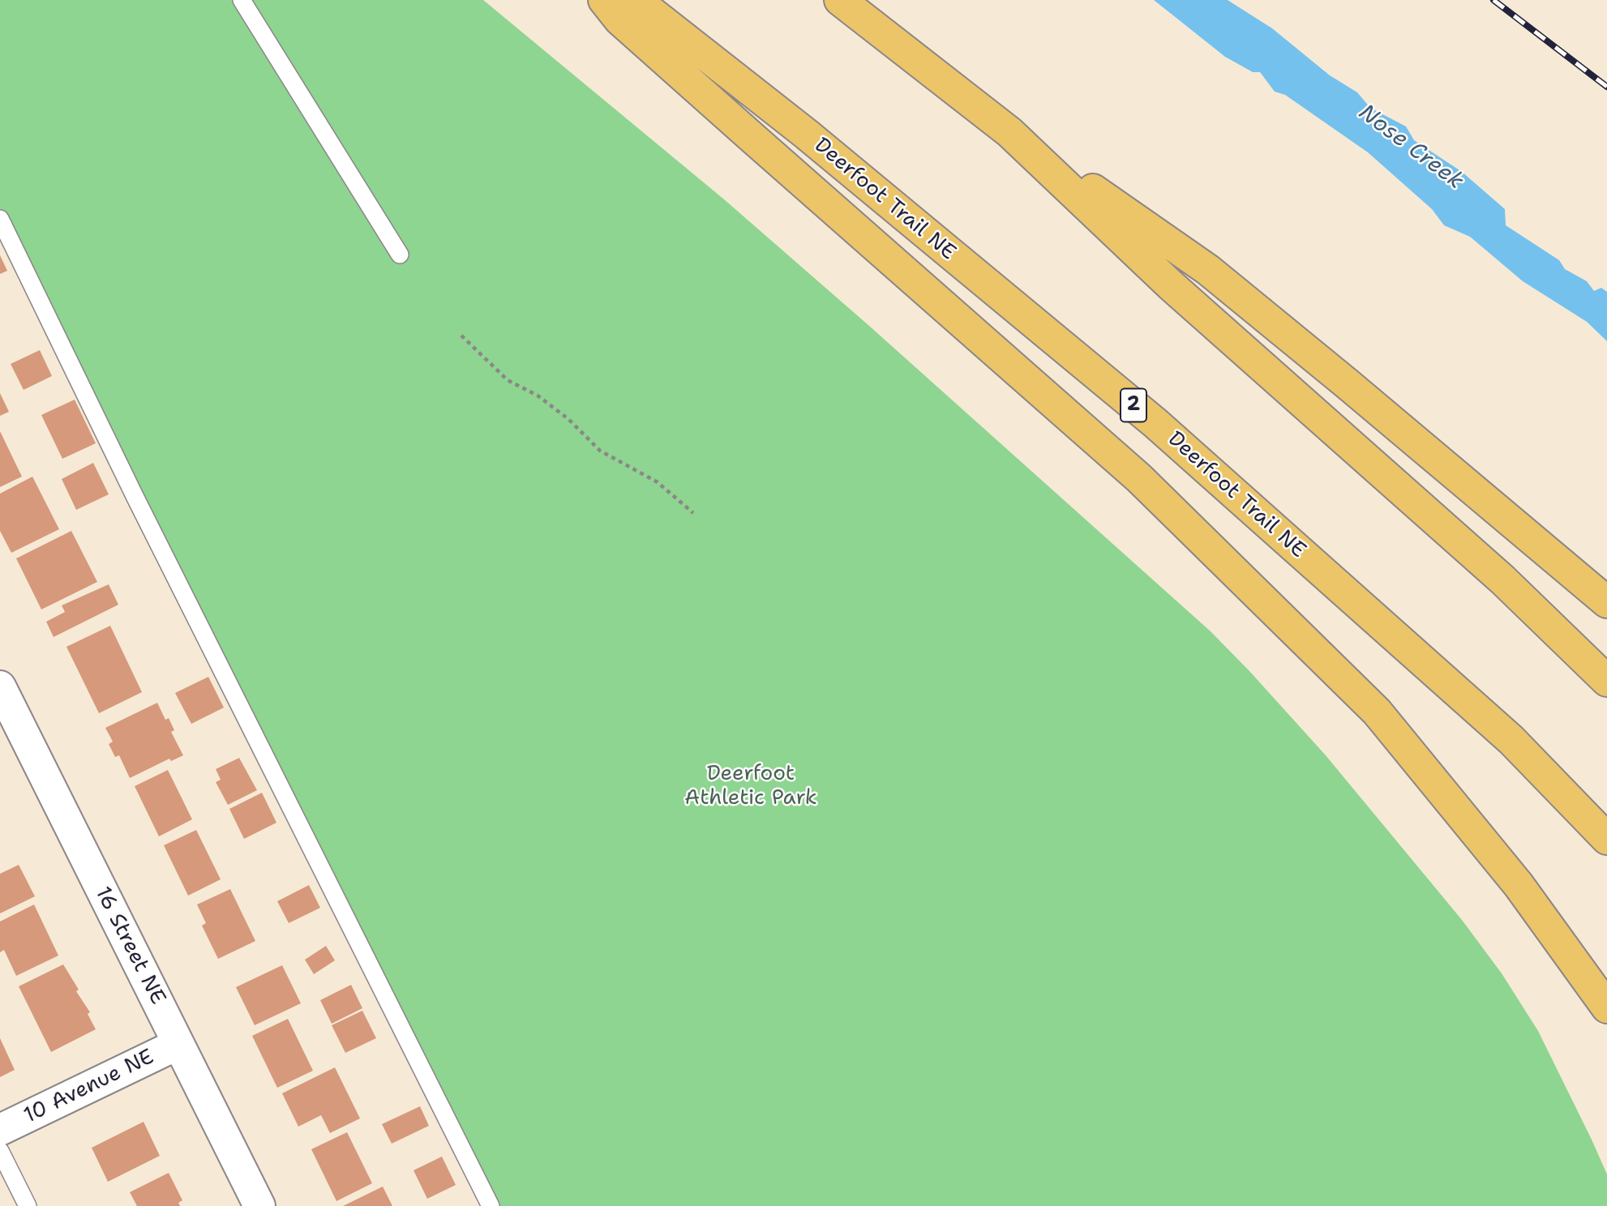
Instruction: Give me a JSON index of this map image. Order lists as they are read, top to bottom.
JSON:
{
  "streets": {
    "highway": ["Deerfoot Trail NE", "2"],
    "street": ["16 Street NE", "10 Avenue NE"]
  },
  "crossings": [
    ["16 Street NE", "10 Avenue NE"]
  ],
  "water": ["Nose Creek"],
  "parks": ["Deerfoot Athletic Park"]
}
